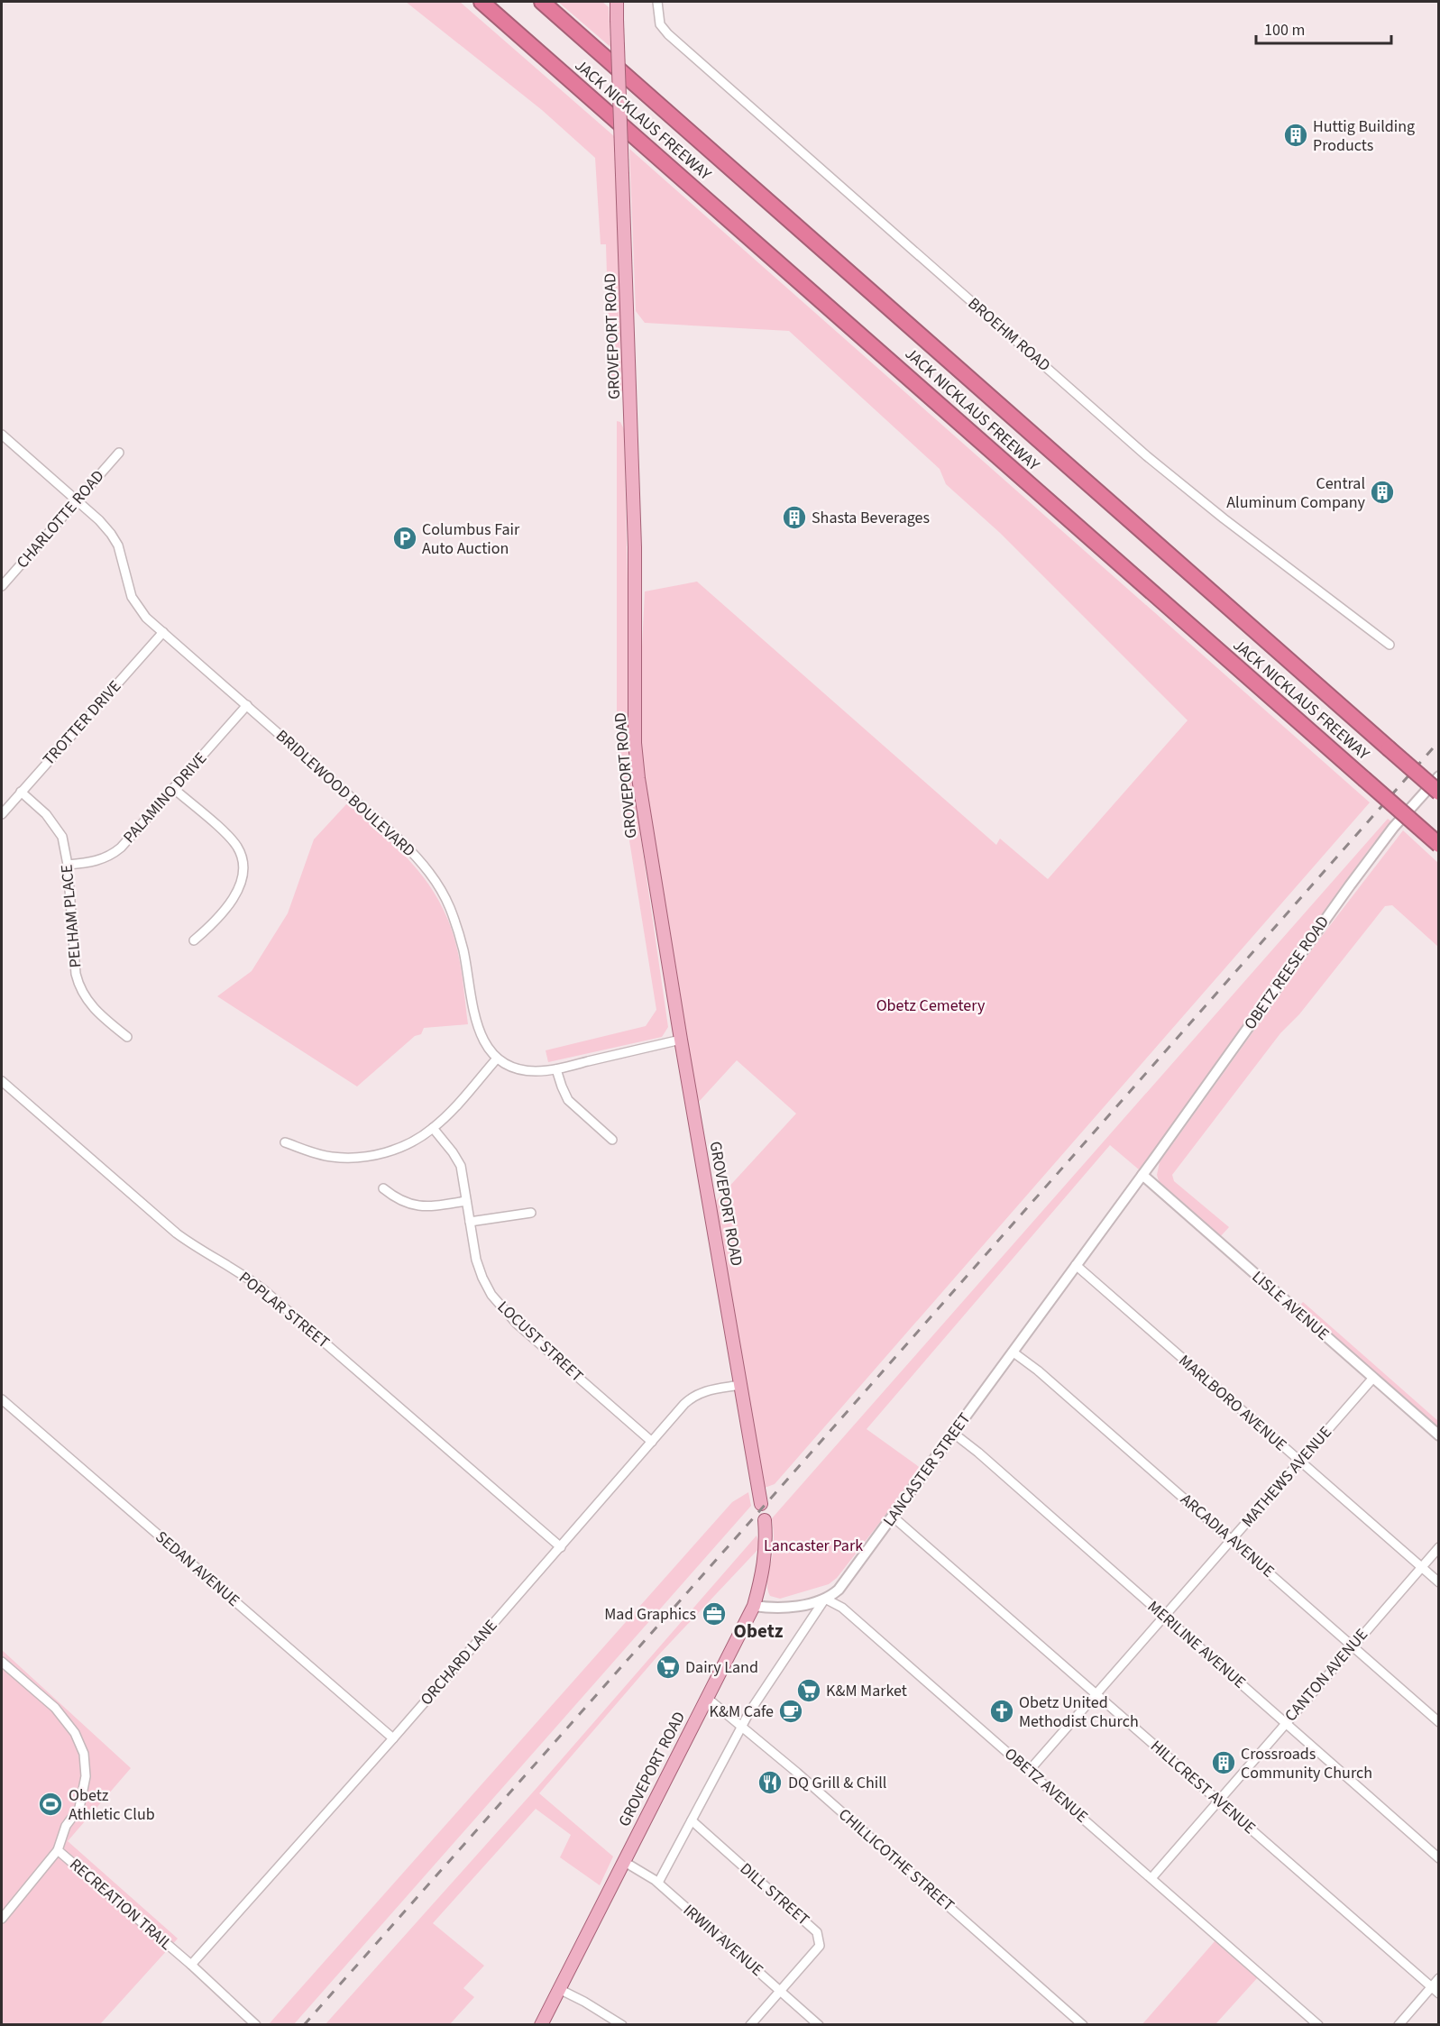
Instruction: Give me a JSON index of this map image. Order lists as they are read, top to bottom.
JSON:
{
  "streets": {
    "highway": ["JACK NICKLAUS FREEWAY"],
    "main road": ["GROVEPORT ROAD"],
    "street": [
      "BROEHM ROAD",
      "CHARLOTTE ROAD",
      "TROTTER DRIVE",
      "BRIDLEWOOD BOULEVARD",
      "PALAMINO DRIVE",
      "PELHAM PLACE",
      "OBETZ REESE ROAD",
      "LISLE AVENUE",
      "POPLAR STREET",
      "LOCUST STREET",
      "MARLBORO AVENUE",
      "LANCASTER STREET",
      "MATHEWS AVENUE",
      "ARCADIA AVENUE",
      "SEDAN AVENUE",
      "MERILINE AVENUE",
      "ORCHARD LANE",
      "CANTON AVENUE",
      "OBETZ AVENUE",
      "HILLCREST AVENUE",
      "CHILLICOTHE STREET",
      "DILL STREET",
      "RECREATION TRAIL",
      "IRWIN AVENUE"
    ]
  },
  "crossings": [
    ["GROVEPORT ROAD", "BRIDLEWOOD BOULEVARD"],
    ["GROVEPORT ROAD", "ORCHARD LANE"],
    ["GROVEPORT ROAD", "CHILLICOTHE STREET"],
    ["GROVEPORT ROAD", "IRWIN AVENUE"],
    ["CHARLOTTE ROAD", "BRIDLEWOOD BOULEVARD"],
    ["TROTTER DRIVE", "BRIDLEWOOD BOULEVARD"],
    ["TROTTER DRIVE", "PELHAM PLACE"],
    ["BRIDLEWOOD BOULEVARD", "PALAMINO DRIVE"],
    ["PALAMINO DRIVE", "PELHAM PLACE"],
    ["OBETZ REESE ROAD", "LISLE AVENUE"],
    ["OBETZ REESE ROAD", "LANCASTER STREET"],
    ["LISLE AVENUE", "LANCASTER STREET"],
    ["LISLE AVENUE", "MATHEWS AVENUE"],
    ["POPLAR STREET", "ORCHARD LANE"],
    ["LOCUST STREET", "ORCHARD LANE"],
    ["MARLBORO AVENUE", "LANCASTER STREET"],
    ["MARLBORO AVENUE", "MATHEWS AVENUE"],
    ["MARLBORO AVENUE", "CANTON AVENUE"],
    ["LANCASTER STREET", "ARCADIA AVENUE"],
    ["LANCASTER STREET", "MERILINE AVENUE"],
    ["LANCASTER STREET", "OBETZ AVENUE"],
    ["LANCASTER STREET", "HILLCREST AVENUE"],
    ["LANCASTER STREET", "CHILLICOTHE STREET"],
    ["LANCASTER STREET", "DILL STREET"],
    ["LANCASTER STREET", "IRWIN AVENUE"],
    ["MATHEWS AVENUE", "ARCADIA AVENUE"],
    ["MATHEWS AVENUE", "MERILINE AVENUE"],
    ["MATHEWS AVENUE", "OBETZ AVENUE"],
    ["MATHEWS AVENUE", "HILLCREST AVENUE"],
    ["ARCADIA AVENUE", "CANTON AVENUE"],
    ["SEDAN AVENUE", "ORCHARD LANE"],
    ["MERILINE AVENUE", "CANTON AVENUE"],
    ["ORCHARD LANE", "RECREATION TRAIL"],
    ["CANTON AVENUE", "OBETZ AVENUE"],
    ["CANTON AVENUE", "HILLCREST AVENUE"],
    ["DILL STREET", "IRWIN AVENUE"]
  ],
  "districts": ["Obetz"],
  "parks": ["Obetz Cemetery", "Lancaster Park"],
  "places": {
    "building": [
      "Huttig Building Products",
      "Central Aluminum Company",
      "Shasta Beverages",
      "Crossroads Community Church"
    ],
    "parking": ["Columbus Fair Auto Auction"],
    "office": ["Mad Graphics"],
    "supermarket": ["Dairy Land", "K&M Market"],
    "cafe": ["K&M Cafe"],
    "church": ["Obetz United Methodist Church"],
    "restaurant": ["DQ Grill & Chill"],
    "sports": ["Obetz Athletic Club"]
  },
  "scale_bar": "100 m"
}
